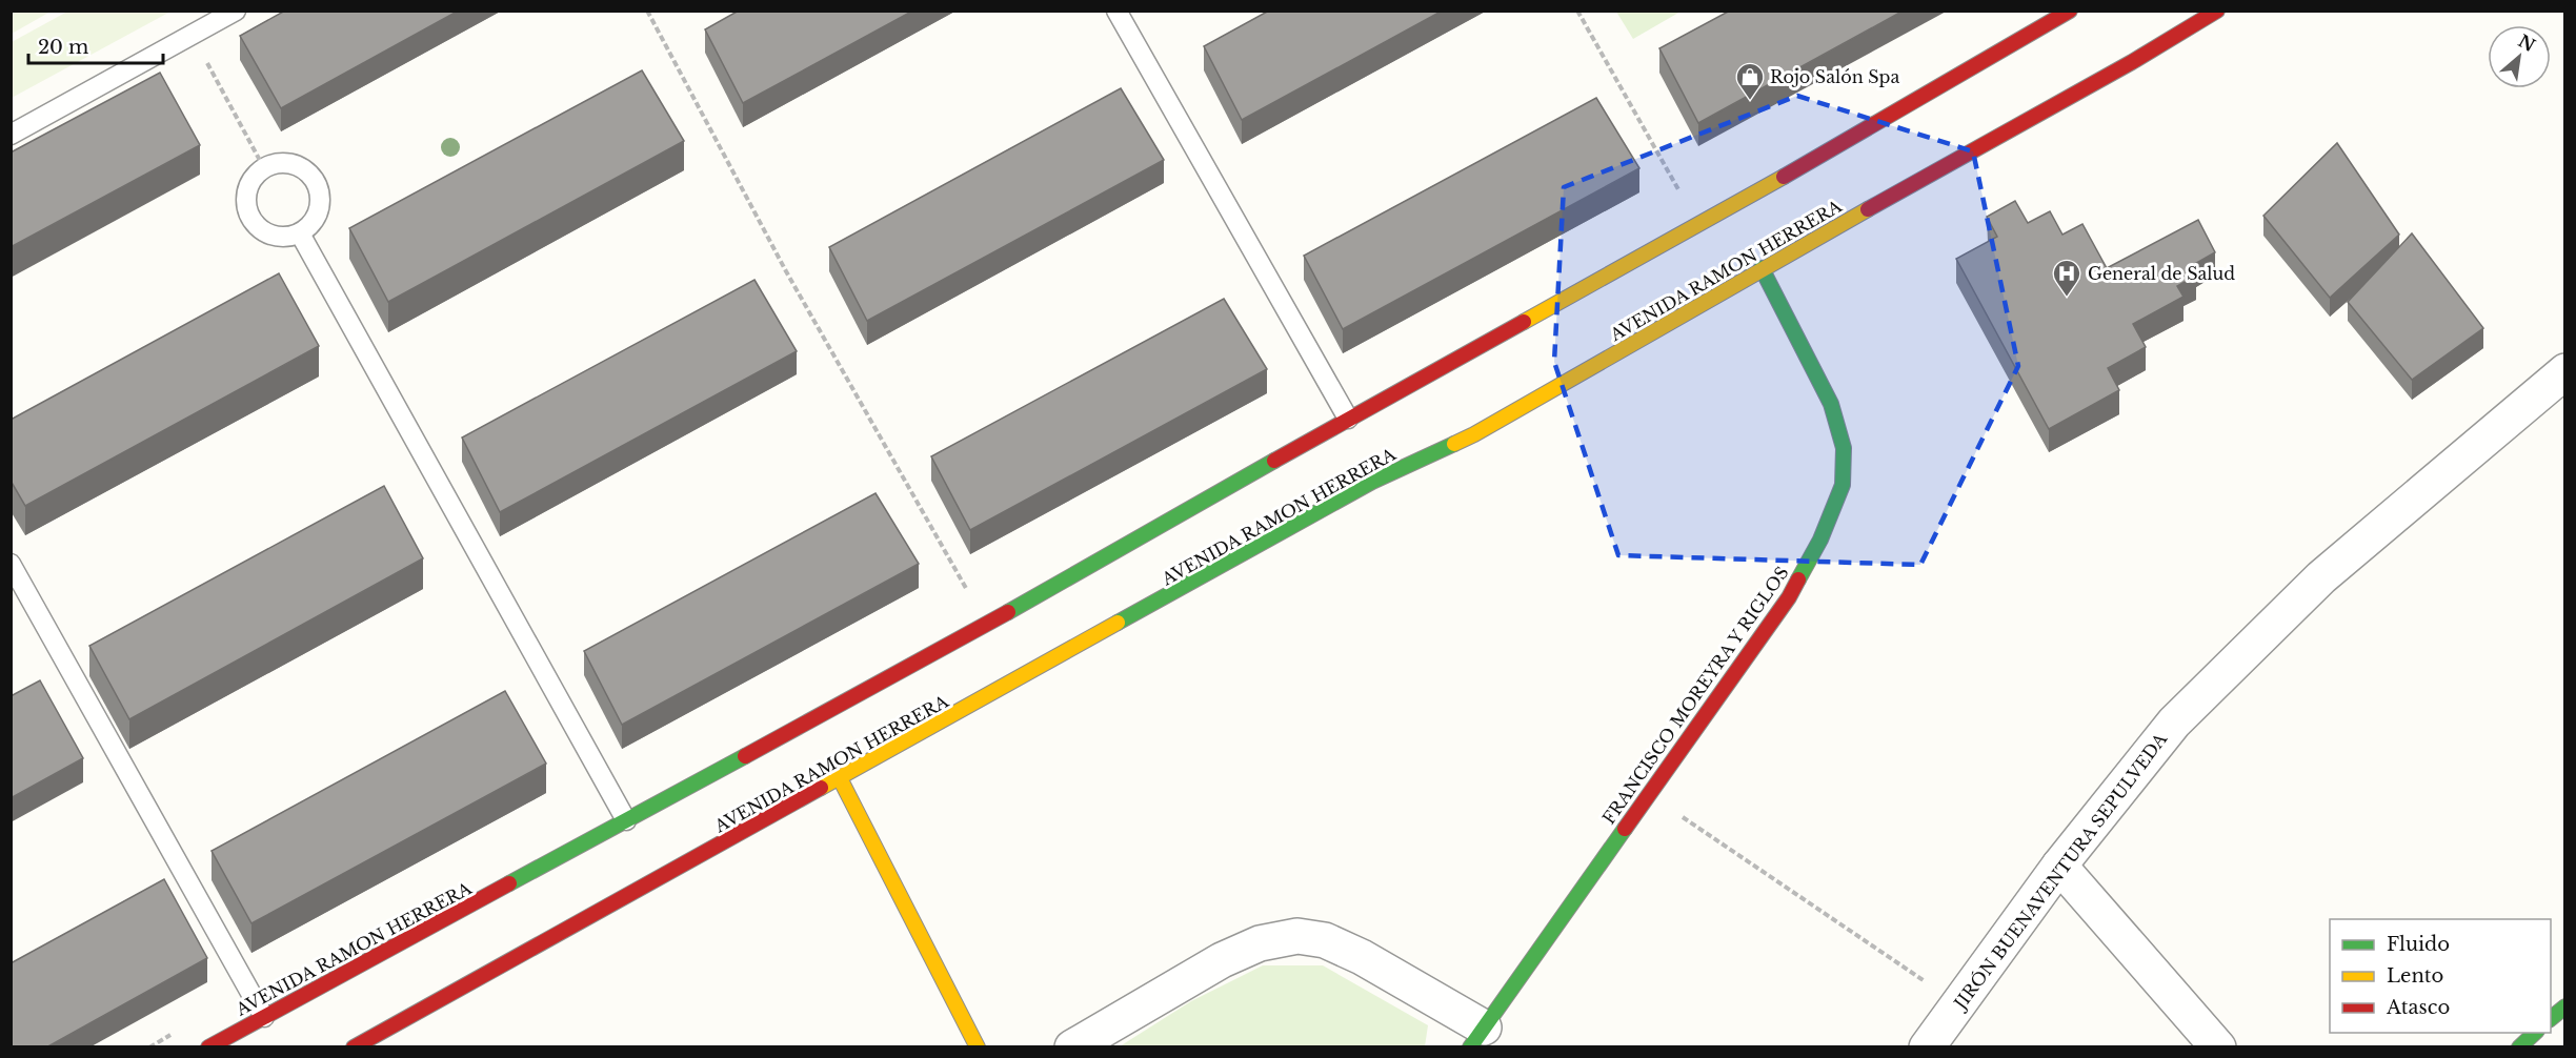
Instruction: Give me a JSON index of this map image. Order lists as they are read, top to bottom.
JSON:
{
  "streets": {
    "main road": ["AVENIDA RAMON HERRERA", "FRANCISCO MOREYRA Y RIGLOS"],
    "street": ["JIRÓN BUENAVENTURA SEPULVEDA"]
  },
  "crossings": [
    ["AVENIDA RAMON HERRERA", "FRANCISCO MOREYRA Y RIGLOS"]
  ],
  "places": {
    "shop": ["Rojo Salón Spa"],
    "hospital": ["General de Salud"]
  },
  "legend": ["Fluido", "Lento", "Atasco"],
  "scale_bar": "20 m",
  "north": "top right"
}
